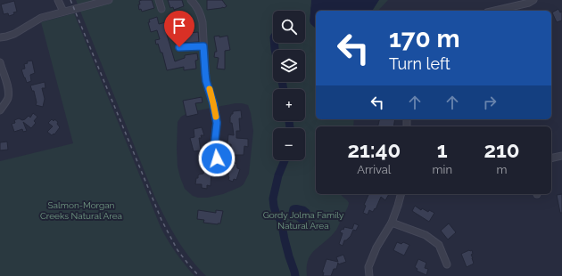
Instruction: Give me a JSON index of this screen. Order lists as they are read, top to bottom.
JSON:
{
  "parks": ["Salmon-Morgan Creeks Natural Area", "Gordy Jolma Family Natural Area"],
  "page": {
    "map_buttons": ["+", "−"],
    "turn": ["170 m", "Turn left"],
    "eta": [
      "21:40",
      "Arrival",
      "1",
      "min",
      "210",
      "m"
    ]
  }
}
